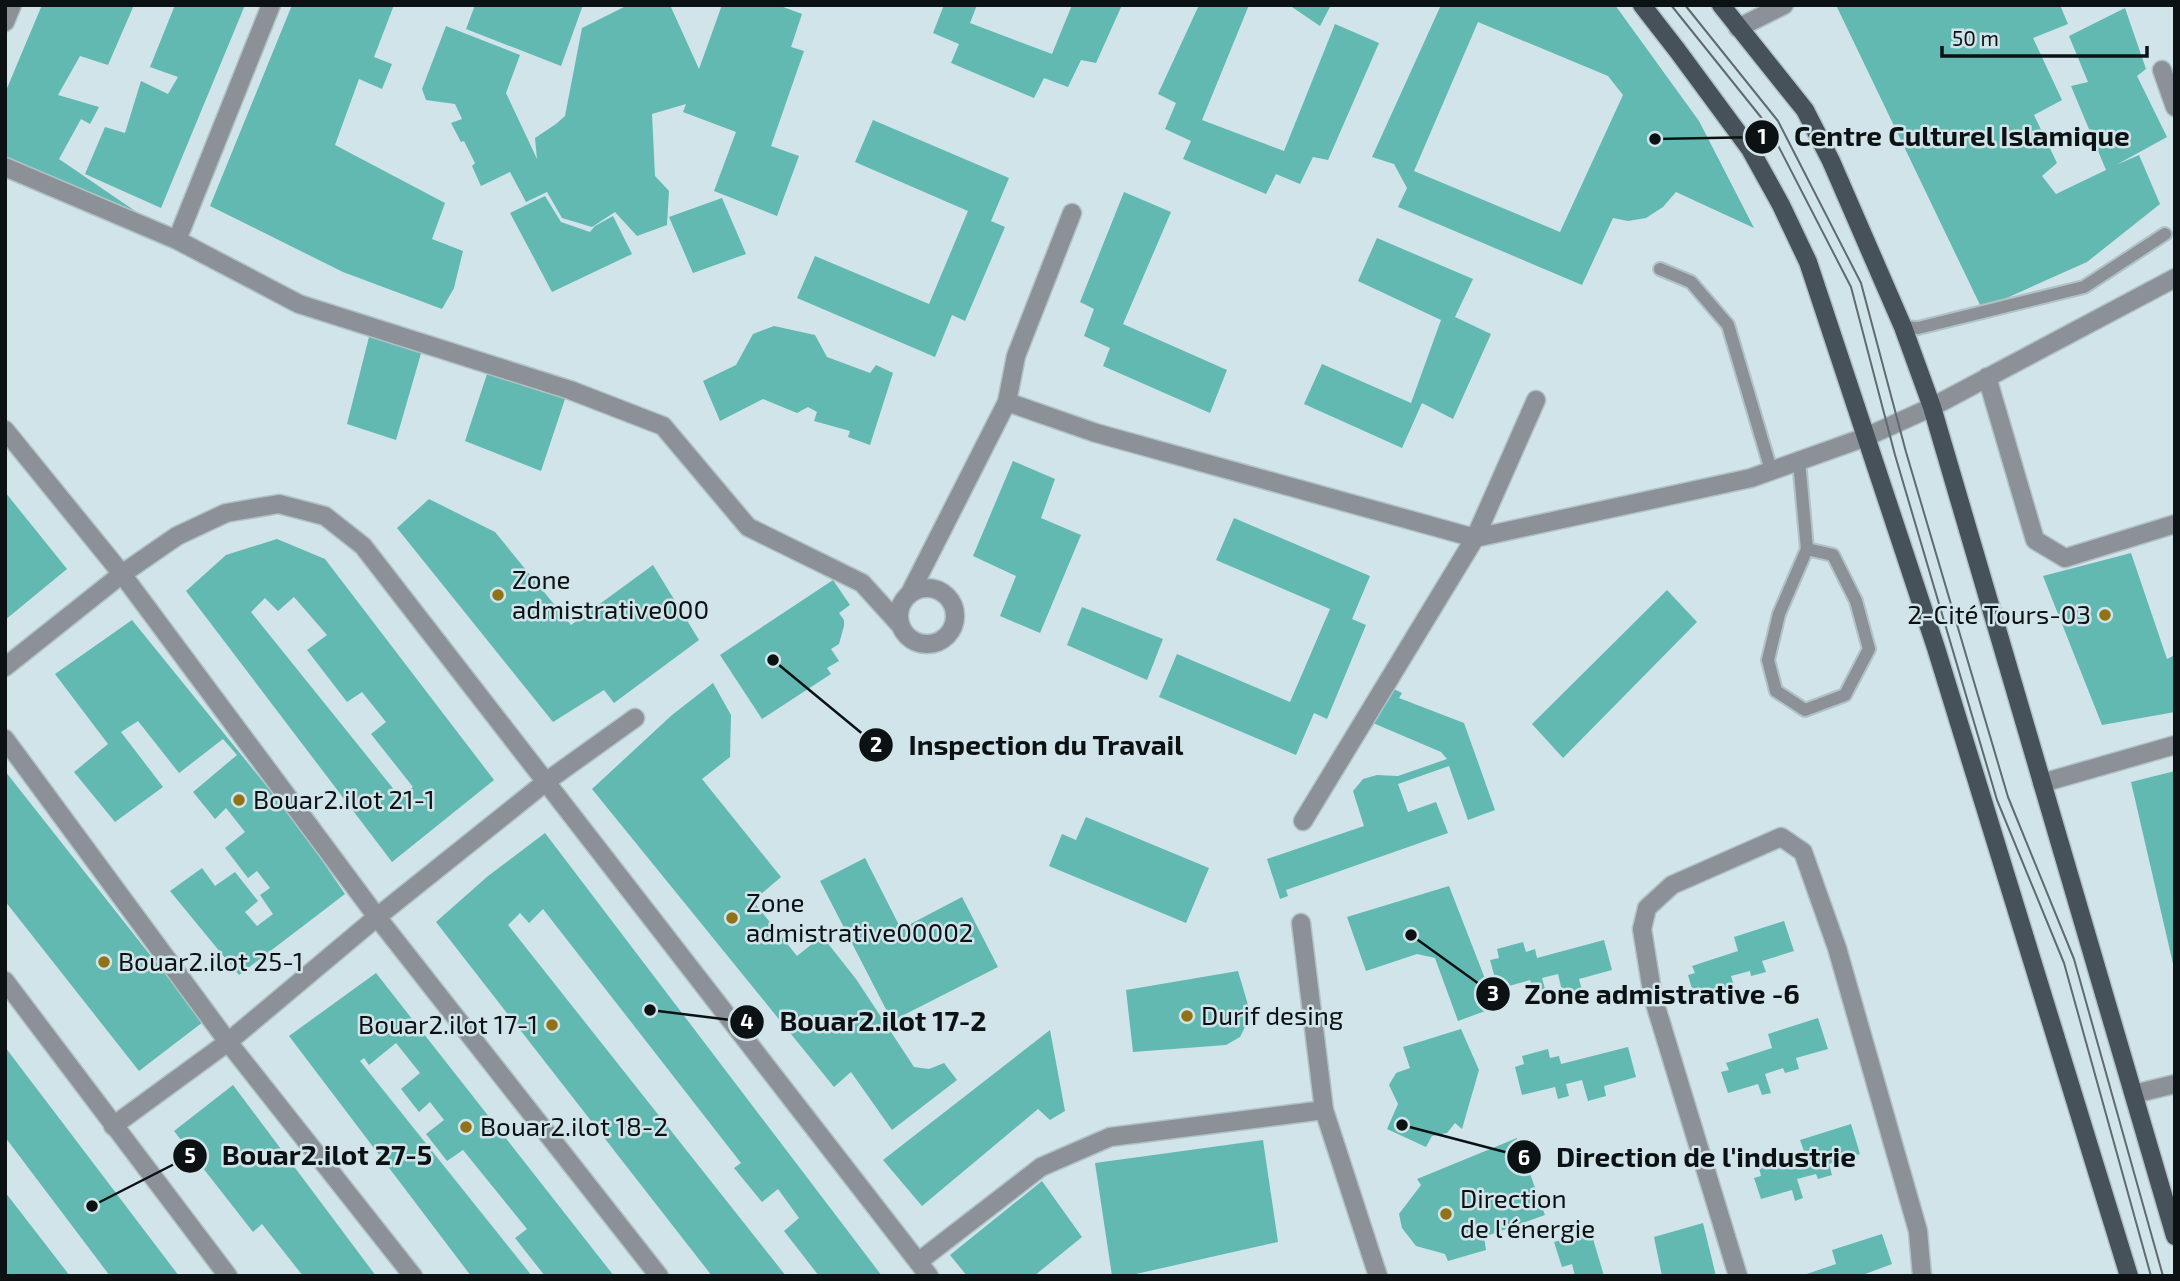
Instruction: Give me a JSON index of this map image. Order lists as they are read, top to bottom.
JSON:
{
  "places": [
    "Centre Culturel Islamique",
    "Zone admistrative000",
    "2-Cité Tours-03",
    "Inspection du Travail",
    "Bouar2.ilot 21-1",
    "Zone admistrative00002",
    "Zone admistrative -6",
    "Bouar2.ilot 25-1",
    "Bouar2.ilot 17-2",
    "Durif desing",
    "Bouar2.ilot 17-1",
    "Direction de l'industrie",
    "Bouar2.ilot 18-2",
    "Bouar2.ilot 27-5",
    "Direction de l'énergie"
  ],
  "scale_bar": "50 m"
}
